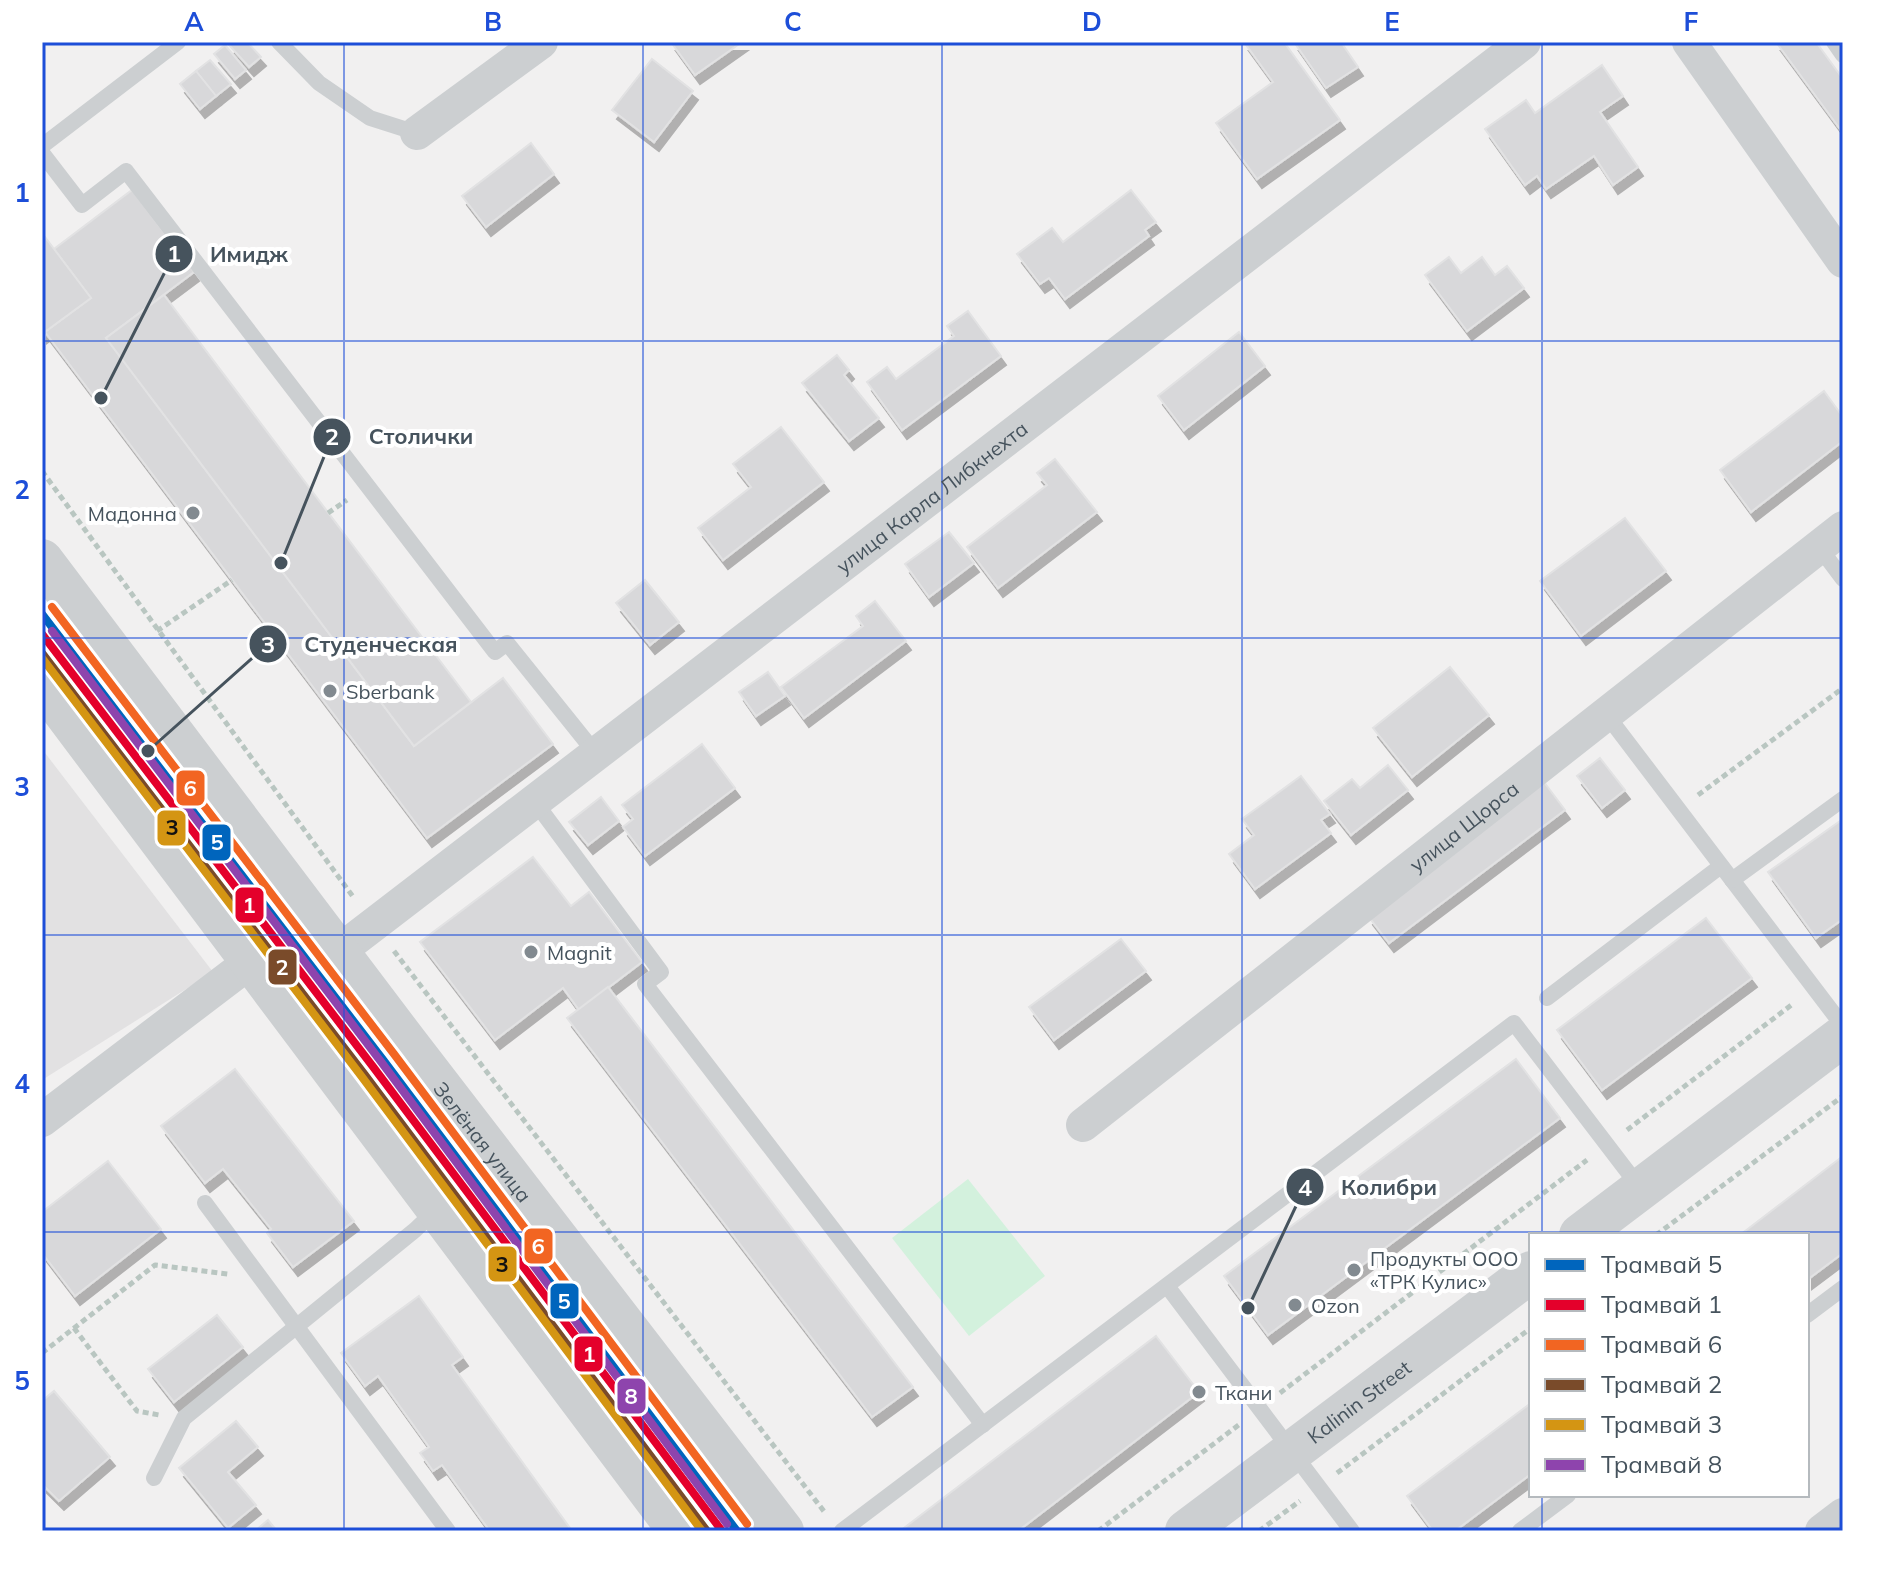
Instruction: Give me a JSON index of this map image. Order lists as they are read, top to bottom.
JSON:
{
  "streets": {
    "street": [
      "улица Карла Либкнехта",
      "улица Щорса",
      "Зелёная улица",
      "Kalinin Street"
    ]
  },
  "crossings": [
    ["улица Карла Либкнехта", "Зелёная улица"]
  ],
  "places": [
    "Имидж",
    "Мадонна",
    "Столички",
    "Sberbank",
    "Студенческая",
    "Magnit",
    "Продукты ООО «ТРК Кулис»",
    "Ozon",
    "Колибри",
    "Ткани"
  ],
  "lines": [
    "tram line 6",
    "tram line 5",
    "tram line 8",
    "tram line 1",
    "tram line 2",
    "tram line 3"
  ],
  "legend": [
    "Трамвай 5",
    "Трамвай 1",
    "Трамвай 6",
    "Трамвай 2",
    "Трамвай 3",
    "Трамвай 8"
  ],
  "grid": {
    "columns": [
      "A",
      "B",
      "C",
      "D",
      "E",
      "F"
    ],
    "rows": [
      "1",
      "2",
      "3",
      "4",
      "5"
    ]
  }
}
